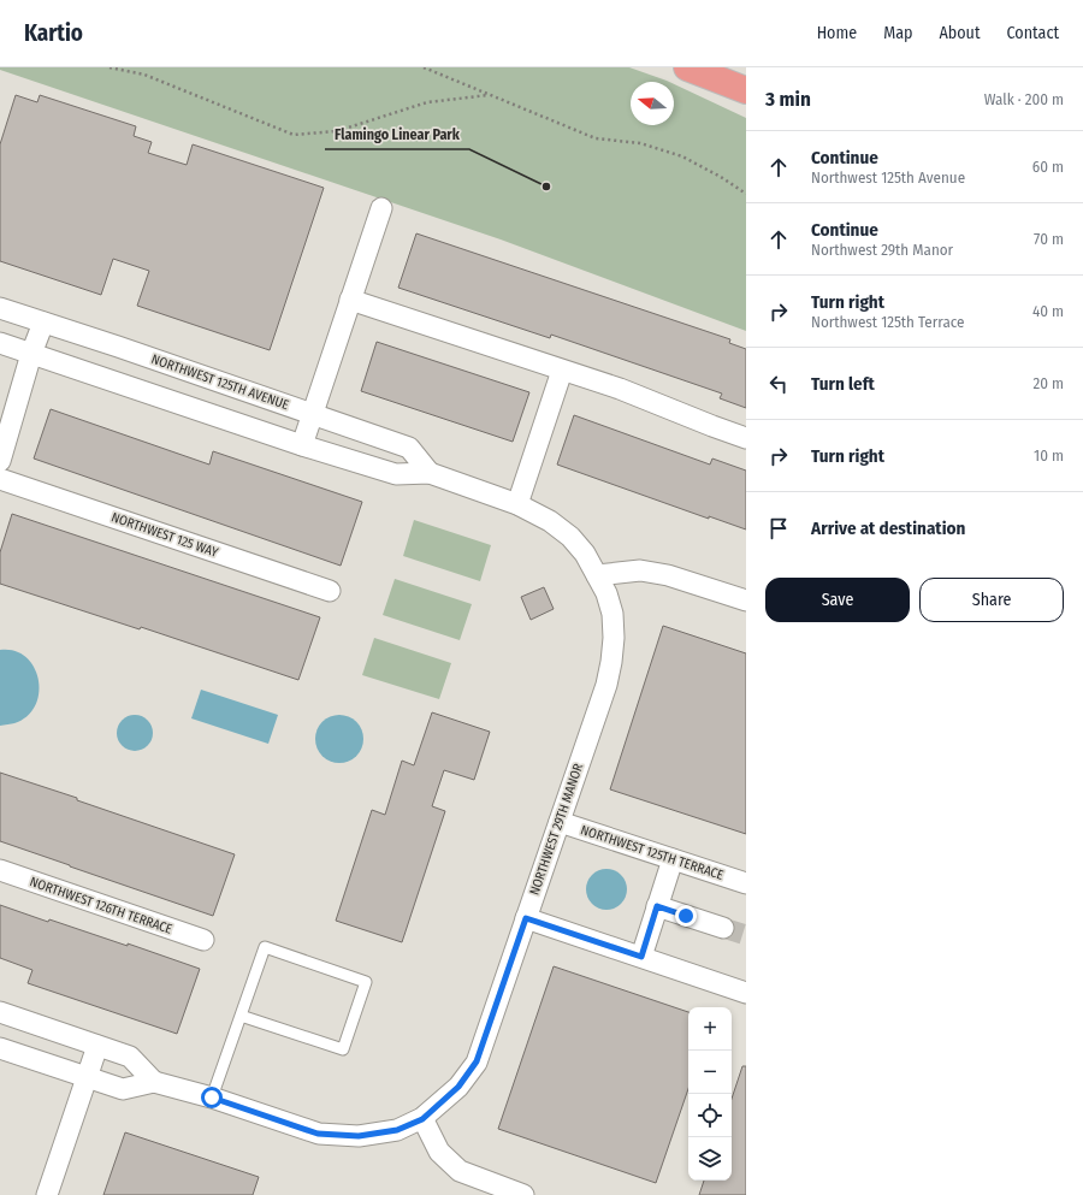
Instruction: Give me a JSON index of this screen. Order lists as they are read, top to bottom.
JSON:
{
  "streets": {
    "street": [
      "NORTHWEST 125TH AVENUE",
      "NORTHWEST 125 WAY",
      "NORTHWEST 29TH MANOR",
      "NORTHWEST 125TH TERRACE",
      "NORTHWEST 126TH TERRACE"
    ]
  },
  "crossings": [
    ["NORTHWEST 29TH MANOR", "NORTHWEST 125TH TERRACE"]
  ],
  "places": ["Flamingo Linear Park"],
  "north": "left",
  "page": {
    "header": "Kartio",
    "nav": [
      "Home",
      "Map",
      "About",
      "Contact"
    ],
    "heading": ["3 min", "Walk · 200 m"],
    "list": [
      ["Continue", "Northwest 125th Avenue", "60 m"],
      ["Continue", "Northwest 29th Manor", "70 m"],
      ["Turn right", "Northwest 125th Terrace", "40 m"],
      ["Turn left", "20 m"],
      ["Turn right", "10 m"],
      "Arrive at destination"
    ],
    "buttons": ["Save", "Share"],
    "map_buttons": ["+", "−"]
  }
}
